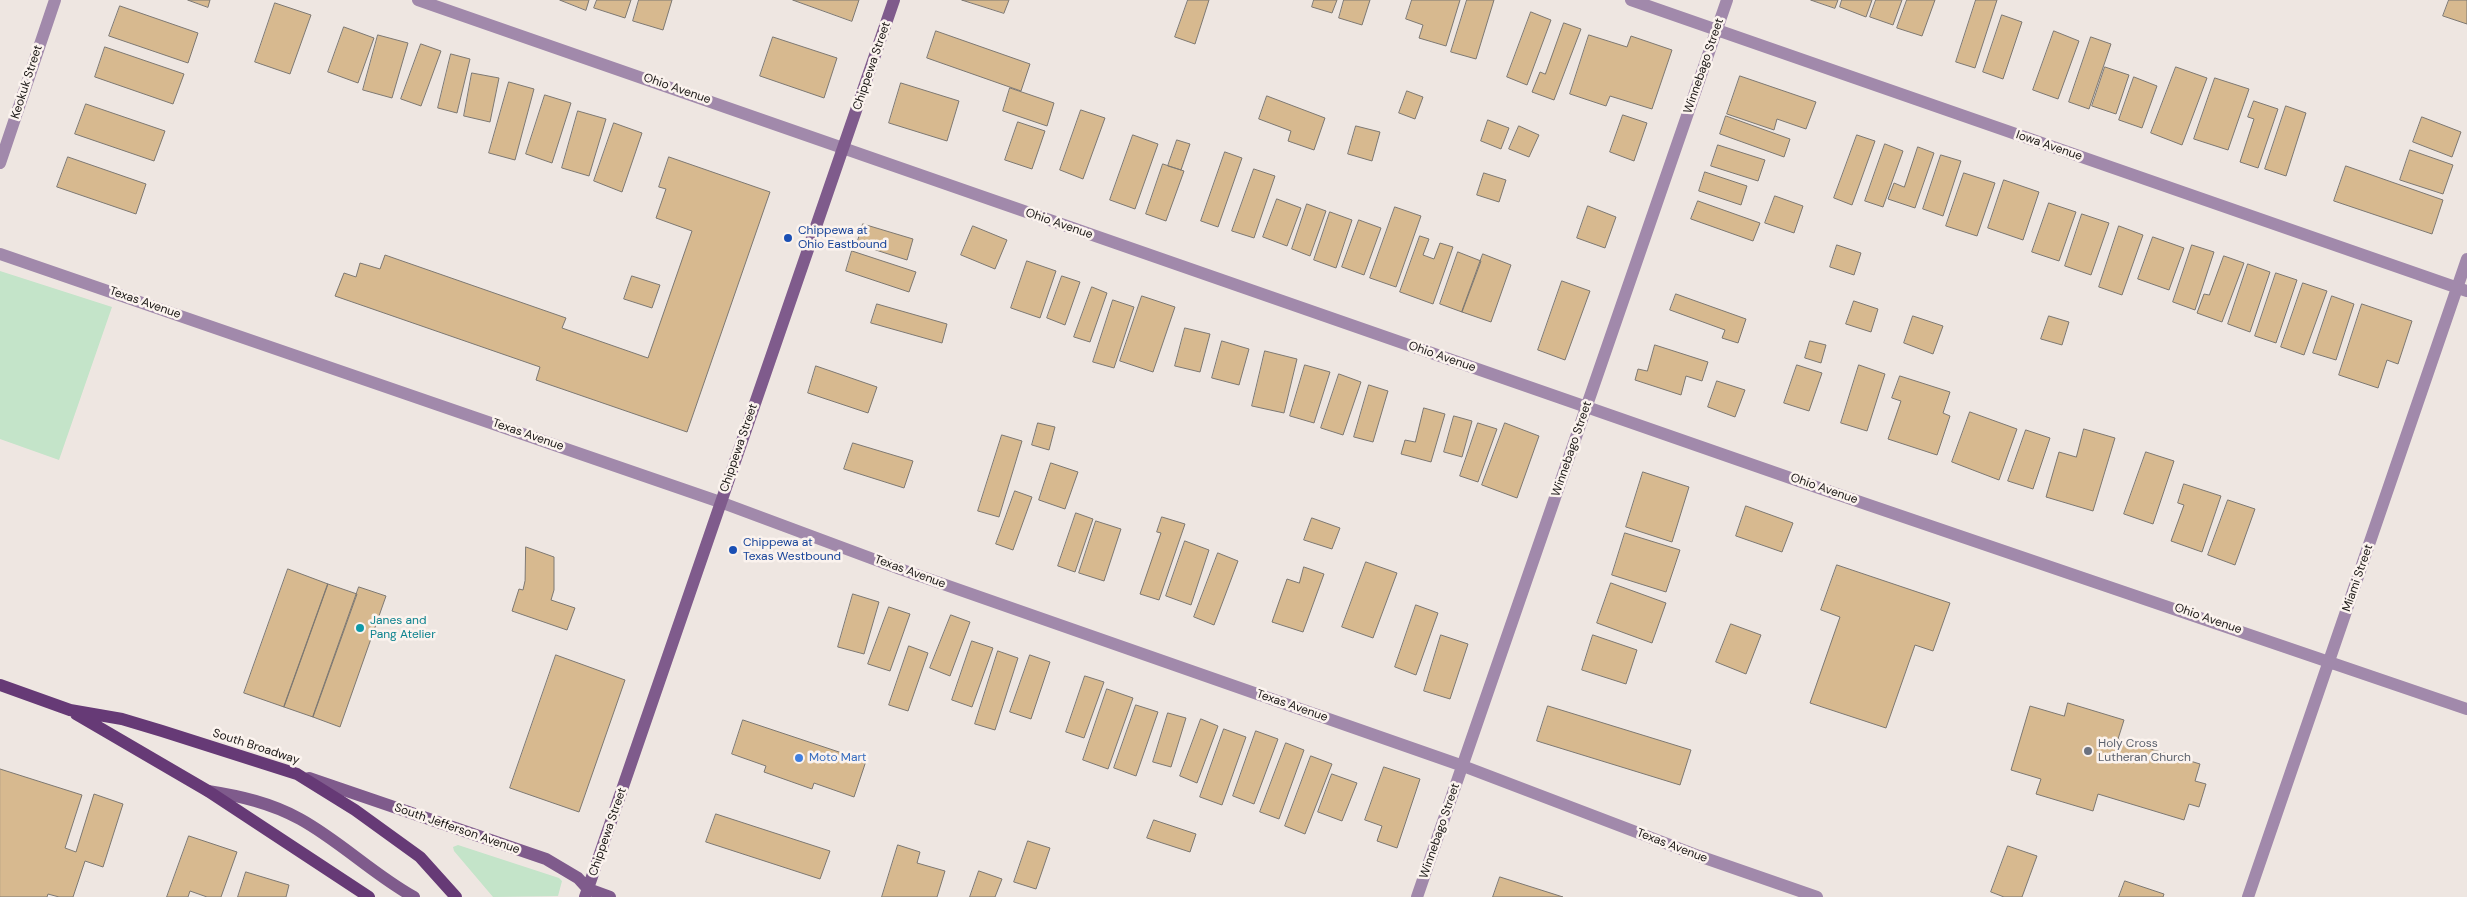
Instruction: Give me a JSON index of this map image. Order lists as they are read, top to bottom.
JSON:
{
  "streets": {
    "main road": ["Chippewa Street", "South Broadway", "South Jefferson Avenue"],
    "street": [
      "Winnebago Street",
      "Keokuk Street",
      "Ohio Avenue",
      "Iowa Avenue",
      "Texas Avenue",
      "Miami Street"
    ]
  },
  "crossings": [
    ["Chippewa Street", "Ohio Avenue"],
    ["Chippewa Street", "Texas Avenue"],
    ["Chippewa Street", "South Jefferson Avenue"],
    ["Winnebago Street", "Ohio Avenue"],
    ["Winnebago Street", "Iowa Avenue"],
    ["Winnebago Street", "Texas Avenue"],
    ["Ohio Avenue", "Miami Street"],
    ["Iowa Avenue", "Miami Street"],
    ["South Broadway", "South Jefferson Avenue"]
  ],
  "places": [
    "Chippewa at Ohio Eastbound",
    "Chippewa at Texas Westbound",
    "Janes and Pang Atelier",
    "Holy Cross Lutheran Church",
    "Moto Mart"
  ]
}
